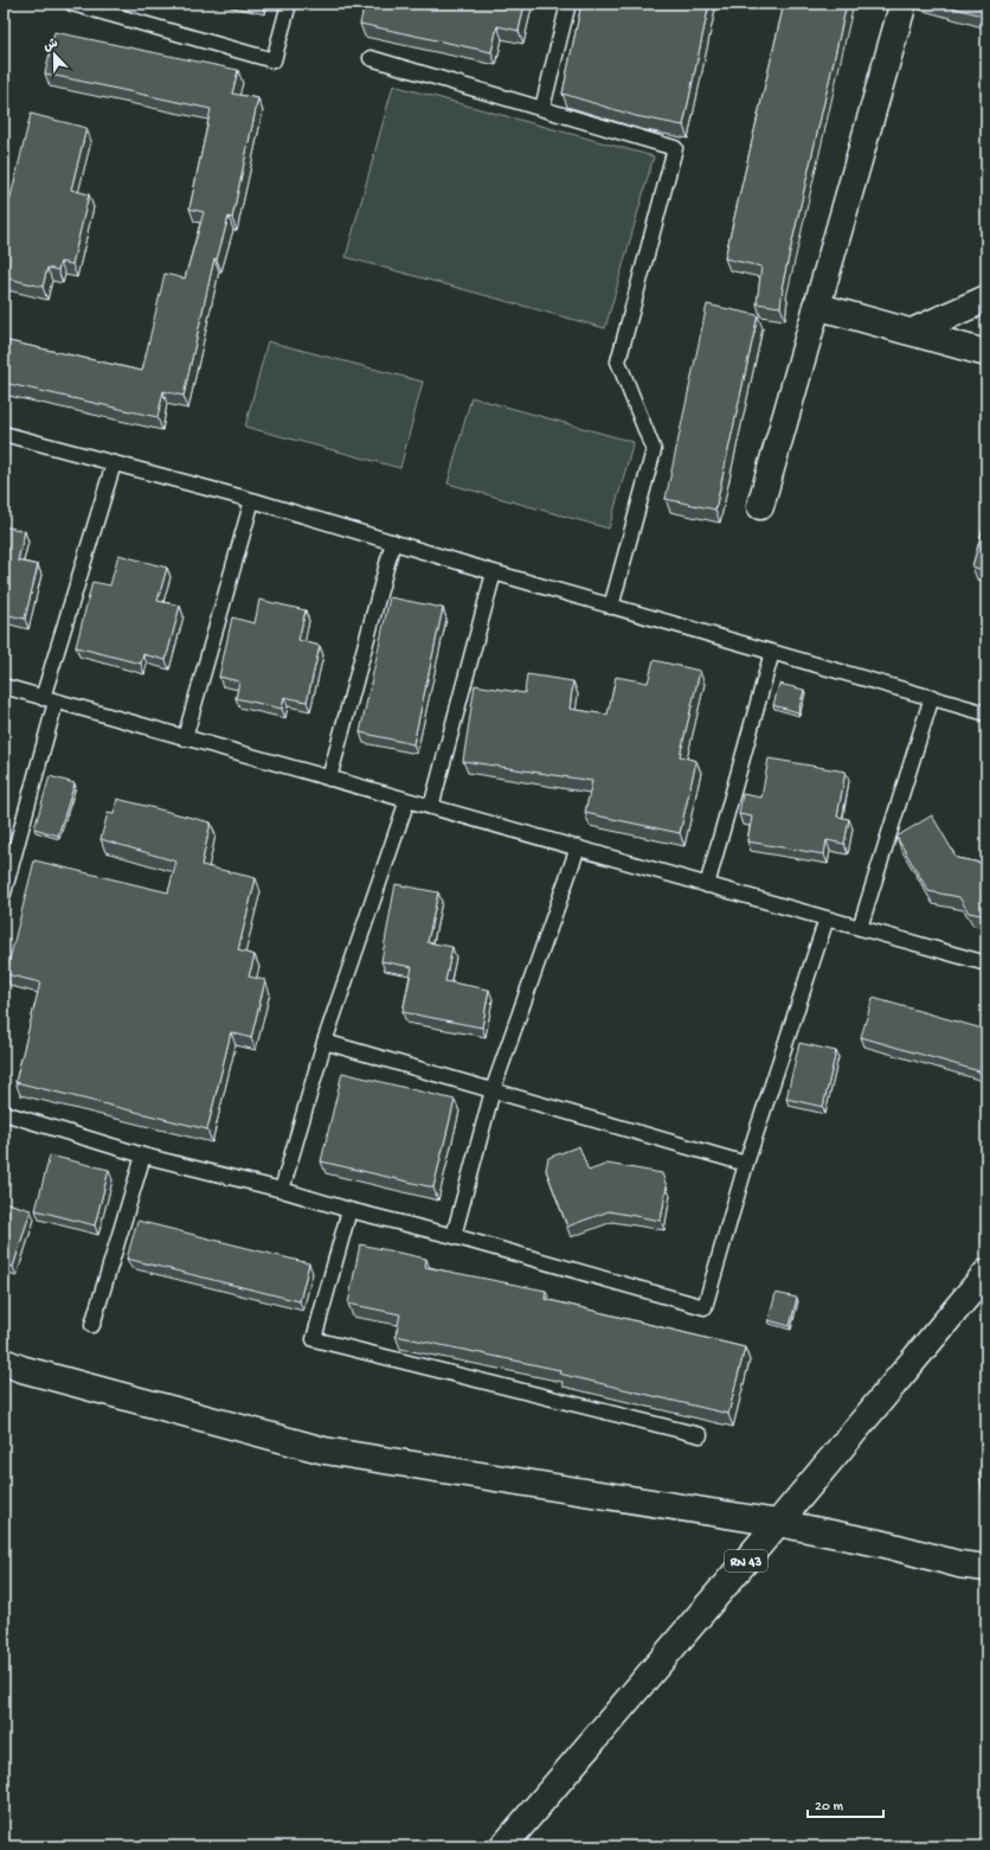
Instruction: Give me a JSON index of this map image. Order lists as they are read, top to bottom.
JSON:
{
  "streets": {
    "street": ["RN 43"]
  },
  "scale_bar": "20 m",
  "north": "top"
}
